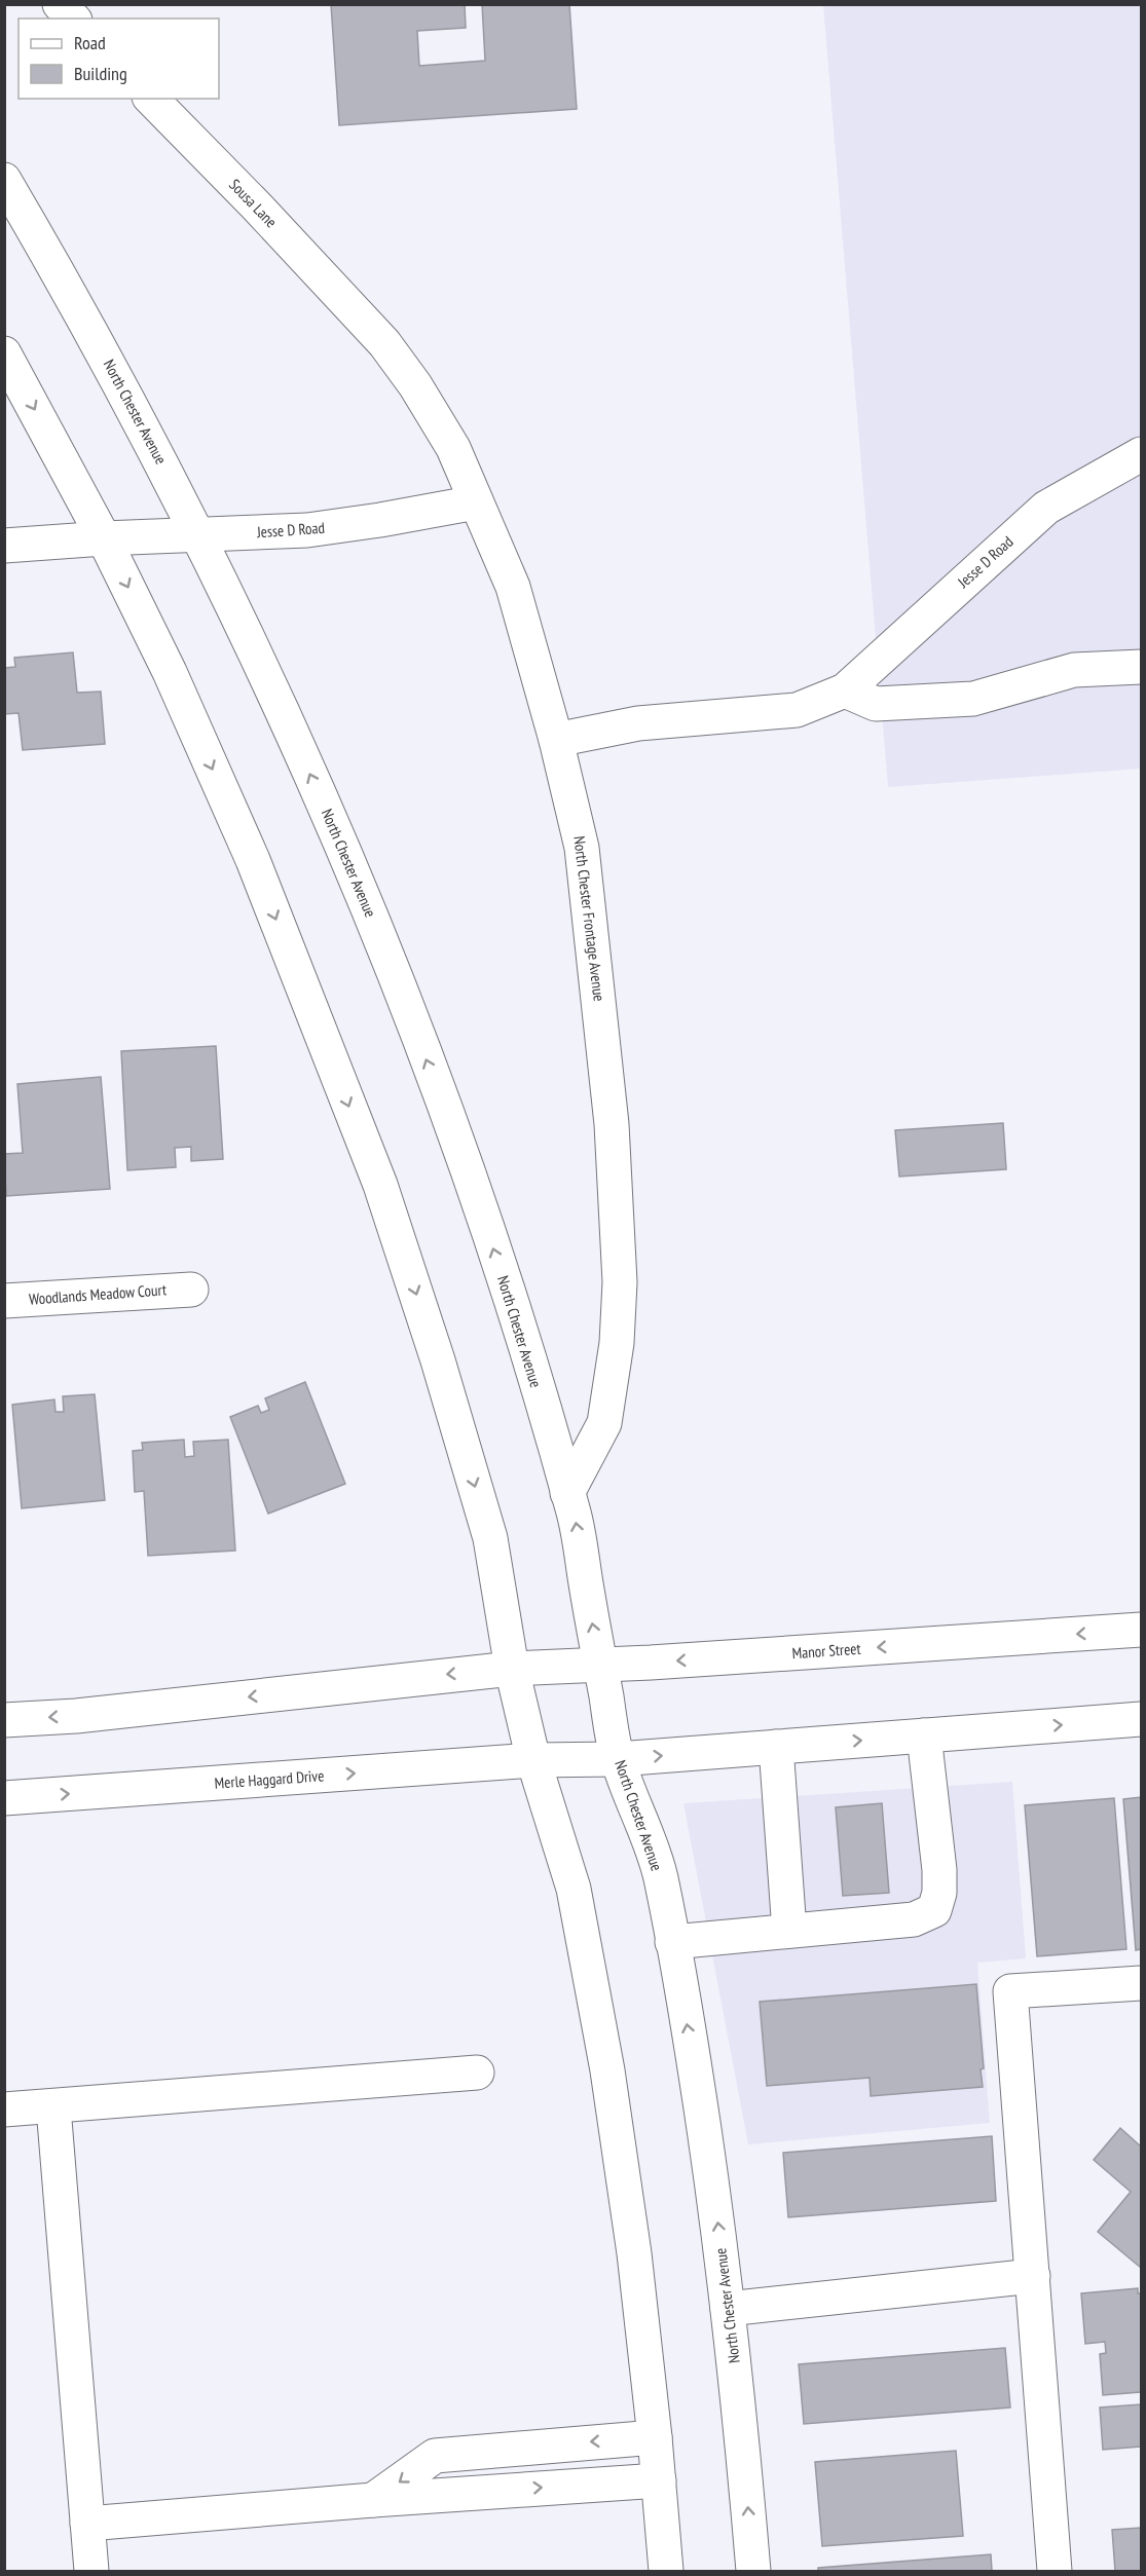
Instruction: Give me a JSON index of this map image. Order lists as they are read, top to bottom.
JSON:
{
  "streets": {
    "main road": [
      "Sousa Lane",
      "North Chester Avenue",
      "Jesse D Road",
      "North Chester Frontage Avenue",
      "Woodlands Meadow Court",
      "Manor Street",
      "Merle Haggard Drive"
    ]
  },
  "crossings": [
    ["Sousa Lane", "North Chester Frontage Avenue"],
    ["North Chester Avenue", "Jesse D Road"],
    ["North Chester Avenue", "North Chester Frontage Avenue"],
    ["North Chester Avenue", "Manor Street"],
    ["Jesse D Road", "North Chester Frontage Avenue"]
  ],
  "legend": ["Road", "Building"]
}
